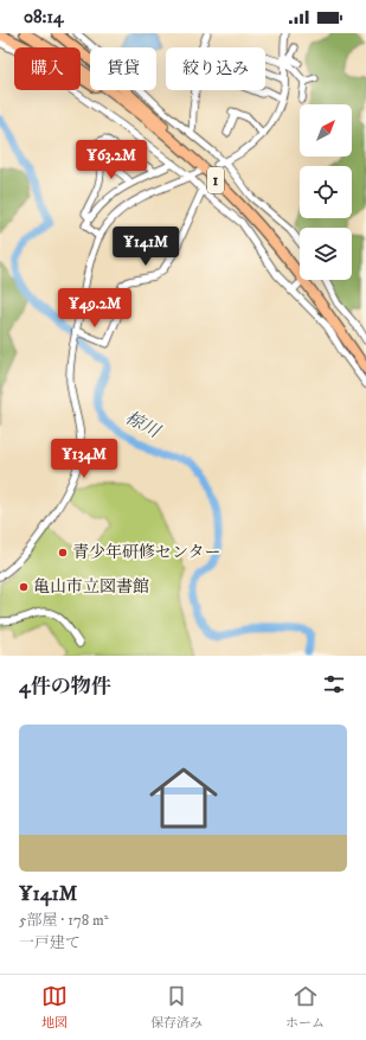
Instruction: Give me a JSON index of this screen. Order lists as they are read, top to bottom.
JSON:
{
  "streets": {
    "highway": ["1"]
  },
  "water": ["椋川"],
  "places": ["青少年研修センター", "亀山市立図書館"],
  "north": "top right",
  "page": {
    "status": "08:14",
    "chip": ["購入", "賃貸", "絞り込み"],
    "price": [
      "¥63.2M",
      "¥141M",
      "¥49.2M",
      "¥134M"
    ],
    "heading": "4件の物件",
    "list": [
      {
        "name": "¥141M",
        "note": "5部屋 · 178 m² · 一戸建て"
      }
    ],
    "tabs": ["地図", "保存済み", "ホーム"]
  }
}
